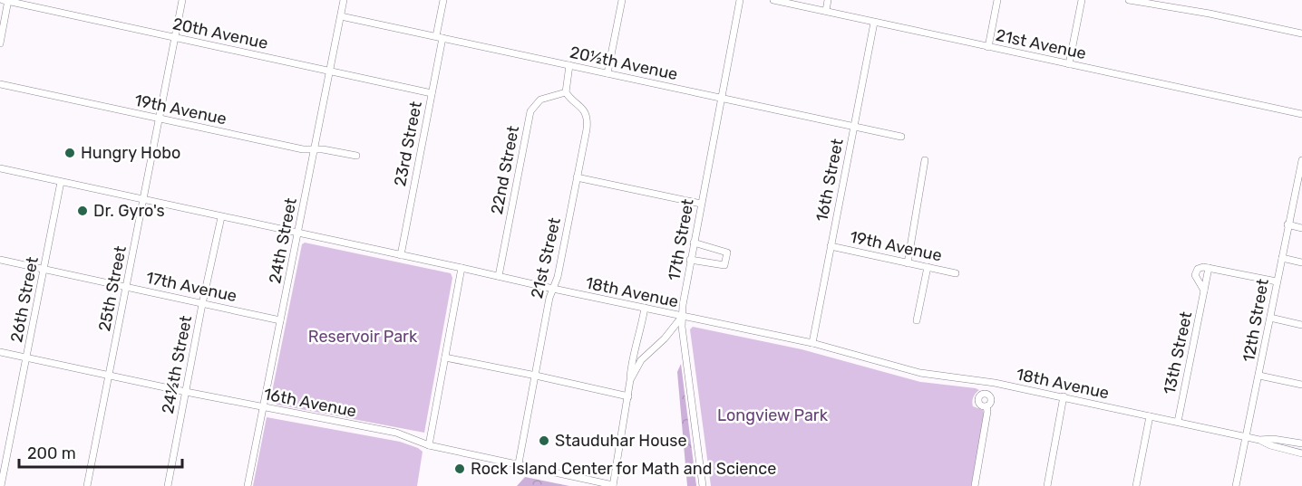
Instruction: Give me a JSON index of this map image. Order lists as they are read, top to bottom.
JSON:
{
  "streets": {
    "street": [
      "20th Avenue",
      "21st Avenue",
      "20½th Avenue",
      "19th Avenue",
      "23rd Street",
      "22nd Street",
      "16th Street",
      "17th Street",
      "24th Street",
      "21st Street",
      "17th Avenue",
      "25th Street",
      "18th Avenue",
      "26th Street",
      "12th Street",
      "13th Street",
      "24½th Street",
      "16th Avenue"
    ]
  },
  "crossings": [
    ["20th Avenue", "23rd Street"],
    ["20th Avenue", "24th Street"],
    ["20th Avenue", "25th Street"],
    ["21st Avenue", "16th Street"],
    ["20½th Avenue", "23rd Street"],
    ["20½th Avenue", "16th Street"],
    ["20½th Avenue", "17th Street"],
    ["20½th Avenue", "24th Street"],
    ["19th Avenue", "16th Street"],
    ["19th Avenue", "24th Street"],
    ["19th Avenue", "25th Street"],
    ["23rd Street", "18th Avenue"],
    ["22nd Street", "21st Street"],
    ["22nd Street", "18th Avenue"],
    ["16th Street", "18th Avenue"],
    ["17th Street", "18th Avenue"],
    ["24th Street", "17th Avenue"],
    ["24th Street", "18th Avenue"],
    ["24th Street", "16th Avenue"],
    ["21st Street", "18th Avenue"],
    ["21st Street", "16th Avenue"],
    ["17th Avenue", "25th Street"],
    ["17th Avenue", "26th Street"],
    ["17th Avenue", "24½th Street"],
    ["25th Street", "18th Avenue"],
    ["25th Street", "16th Avenue"],
    ["18th Avenue", "26th Street"],
    ["18th Avenue", "12th Street"],
    ["18th Avenue", "13th Street"],
    ["18th Avenue", "24½th Street"],
    ["26th Street", "16th Avenue"],
    ["24½th Street", "16th Avenue"]
  ],
  "parks": ["Reservoir Park", "Longview Park"],
  "places": [
    "Hungry Hobo",
    "Dr. Gyro's",
    "Stauduhar House",
    "Rock Island Center for Math and Science"
  ],
  "scale_bar": "200 m"
}
